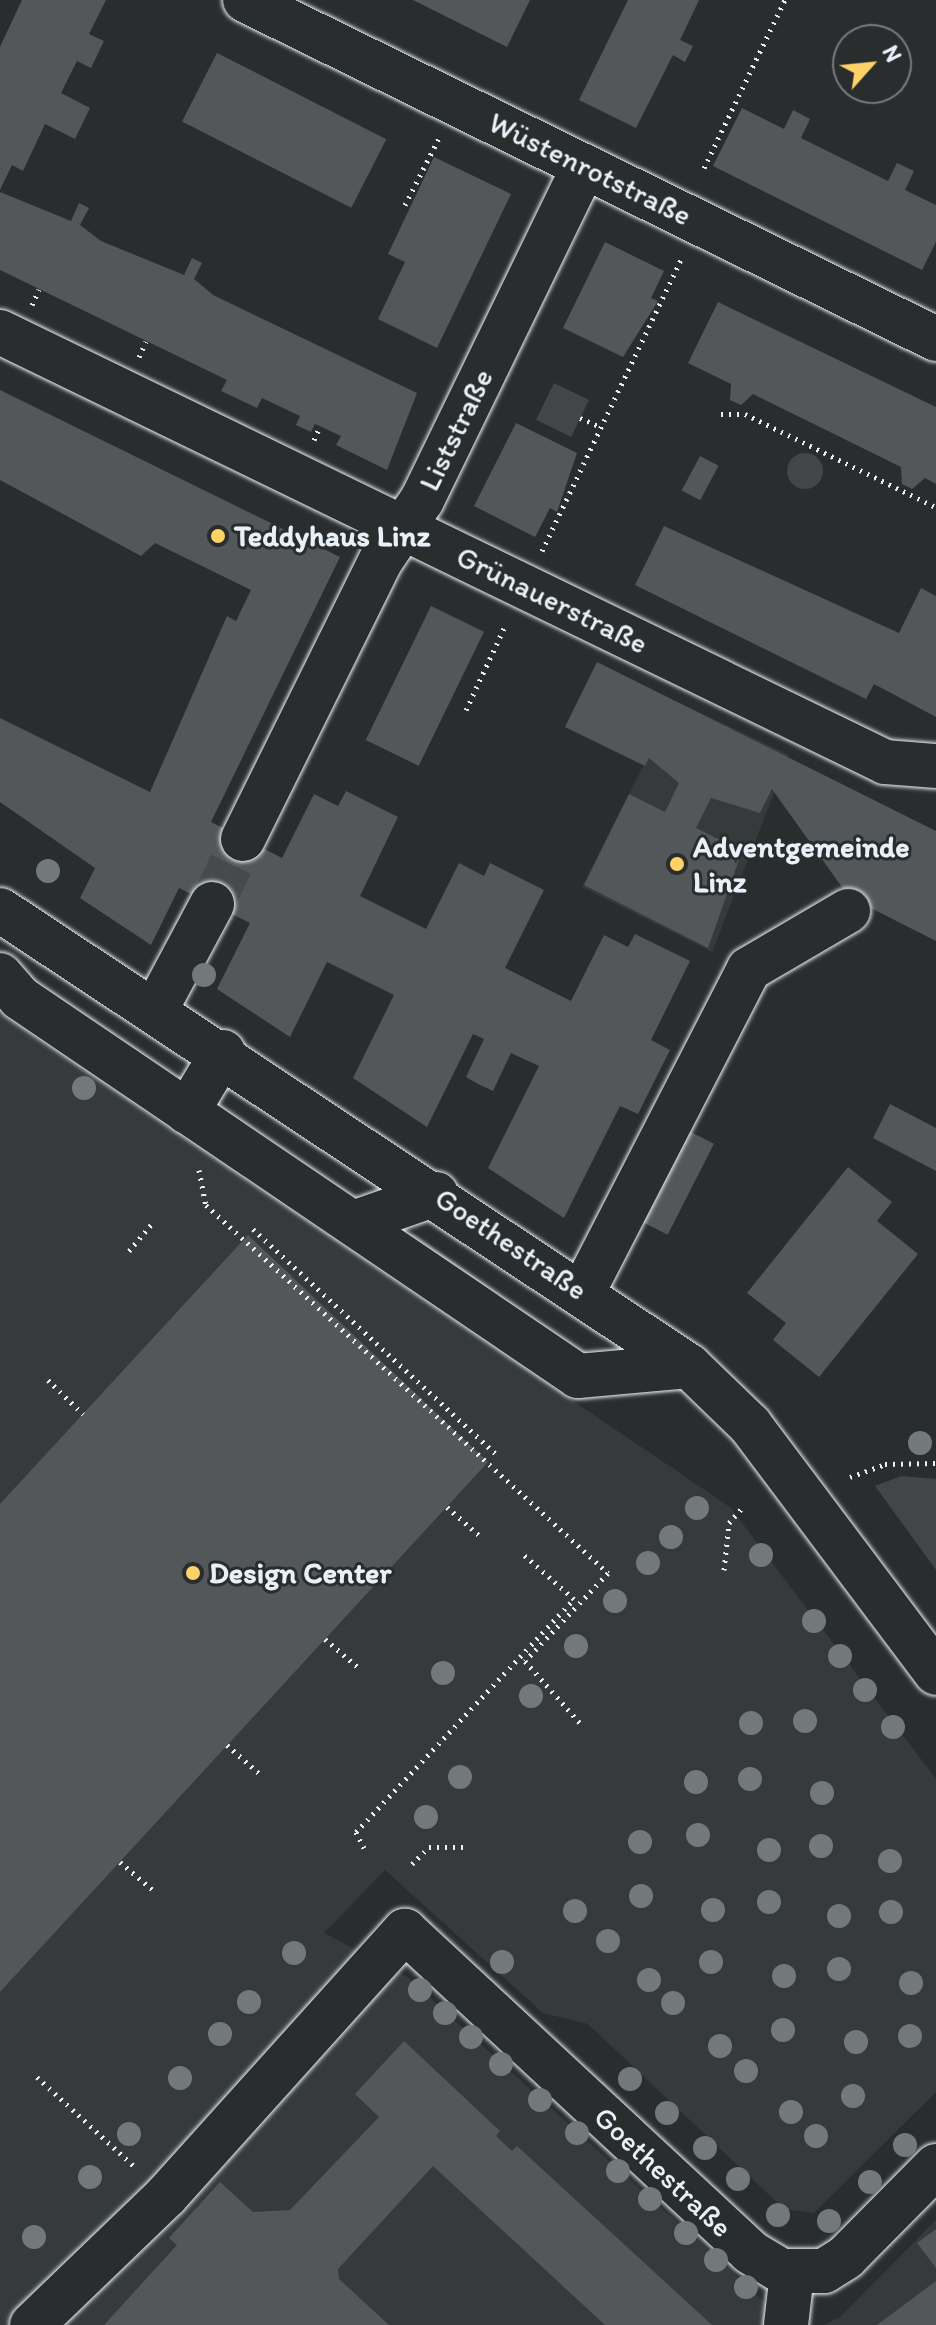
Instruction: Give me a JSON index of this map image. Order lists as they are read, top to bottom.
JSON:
{
  "streets": {
    "street": [
      "Wüstenrotstraße",
      "Liststraße",
      "Grünauerstraße",
      "Goethestraße"
    ]
  },
  "crossings": [
    ["Wüstenrotstraße", "Liststraße"],
    ["Liststraße", "Grünauerstraße"]
  ],
  "places": ["Teddyhaus Linz", "Adventgemeinde Linz", "Design Center"],
  "north": "top right"
}
